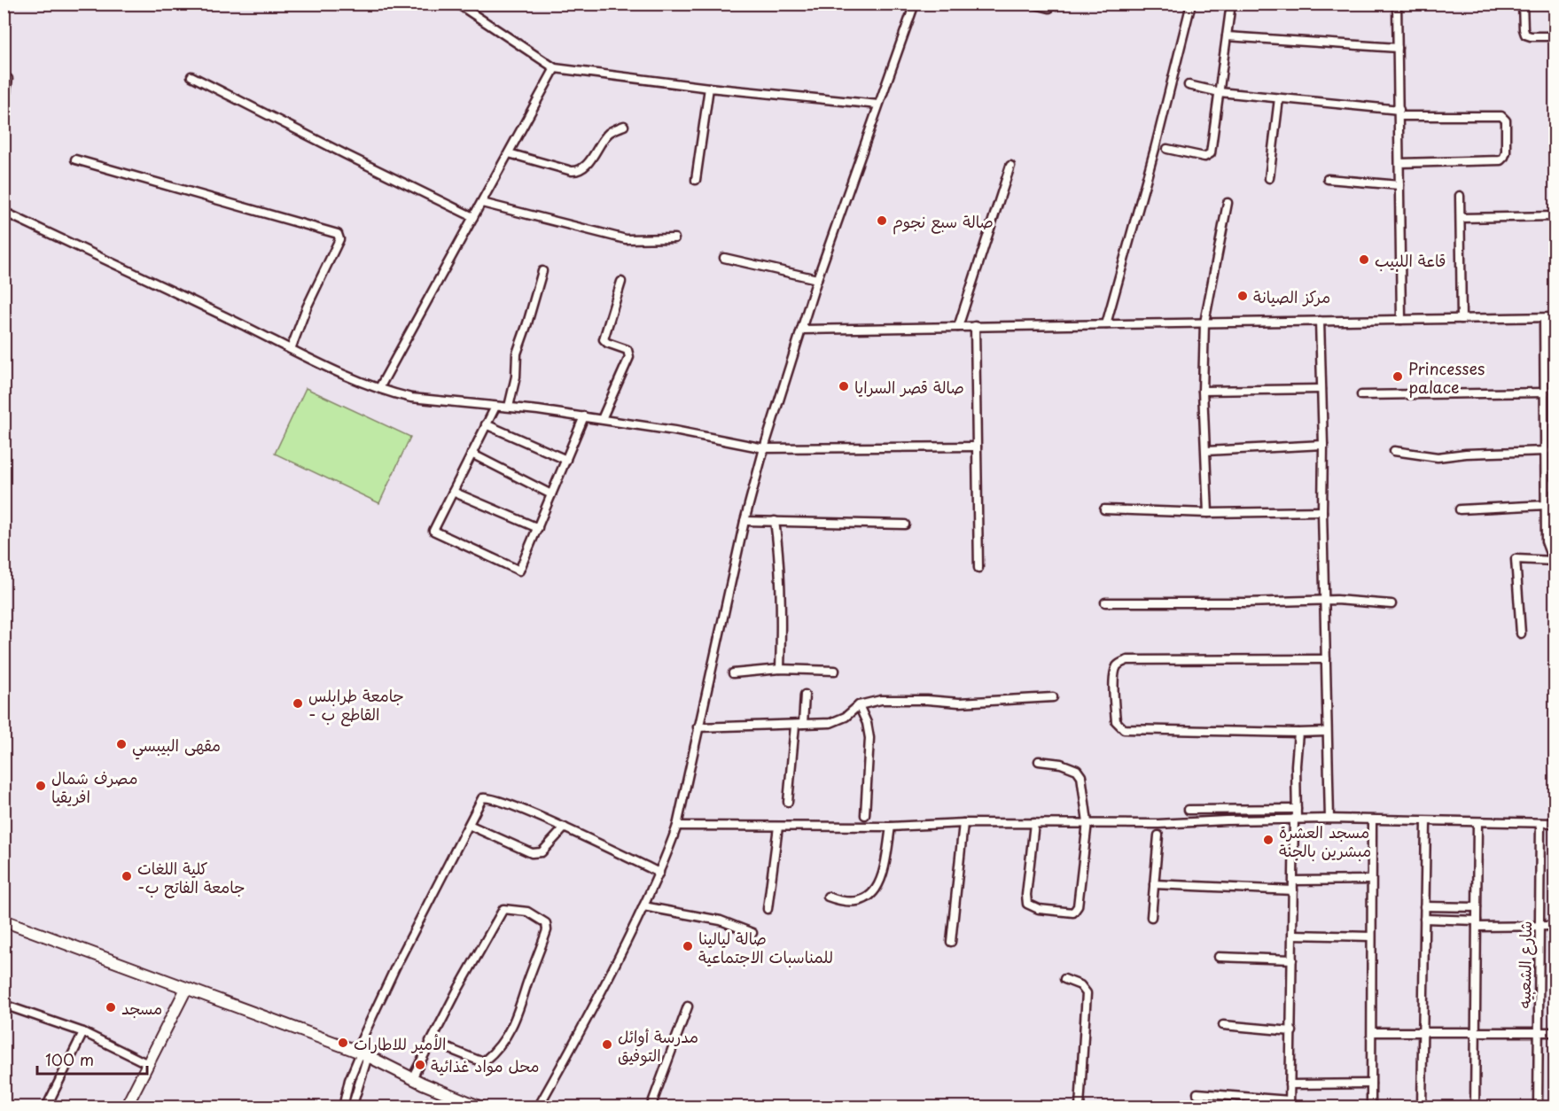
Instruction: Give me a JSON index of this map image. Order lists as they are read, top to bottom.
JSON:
{
  "streets": {
    "street": ["شارع الشعبيه"]
  },
  "places": [
    "صالة سبع نجوم",
    "قاعة اللبيب",
    "مركز الصيانة",
    "Princesses palace",
    "صالة قصر السرايا",
    "جامعة طرابلس - القاطع ب",
    "مقهى البيبسي",
    "مصرف شمال افريقيا",
    "مسجد العشرة مبشرين بالجنة",
    "كلية اللغات -جامعة الفاتح ب",
    "صالة ليالينا للمناسبات الاجتماعية",
    "مسجد",
    "الأمير للاطارات",
    "مدرسة أوائل التوفيق",
    "محل مواد غذائية"
  ],
  "scale_bar": "100 m"
}
